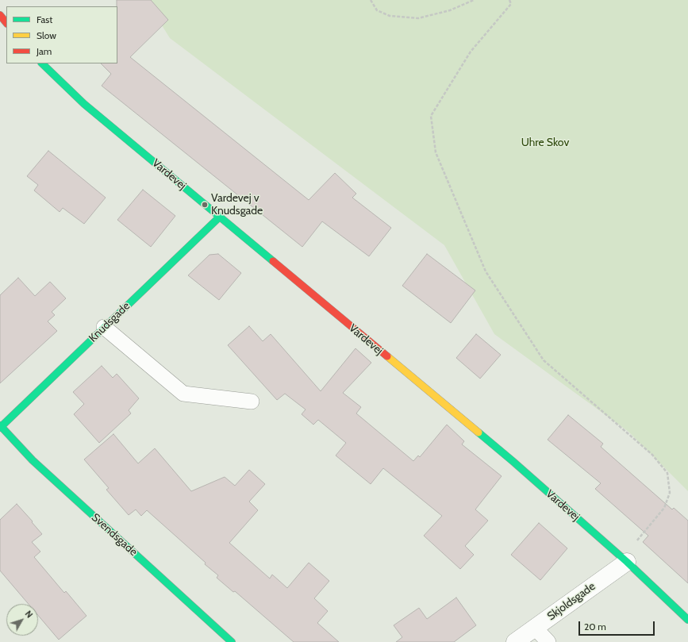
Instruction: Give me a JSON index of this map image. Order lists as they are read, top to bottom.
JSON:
{
  "streets": {
    "street": [
      "Vardevej",
      "Knudsgade",
      "Svendsgade",
      "Skjoldsgade"
    ]
  },
  "crossings": [
    ["Vardevej", "Knudsgade"],
    ["Vardevej", "Skjoldsgade"],
    ["Knudsgade", "Svendsgade"]
  ],
  "parks": ["Uhre Skov"],
  "places": ["Vardevej v Knudsgade"],
  "legend": ["Fast", "Slow", "Jam"],
  "scale_bar": "20 m",
  "north": "top right"
}
